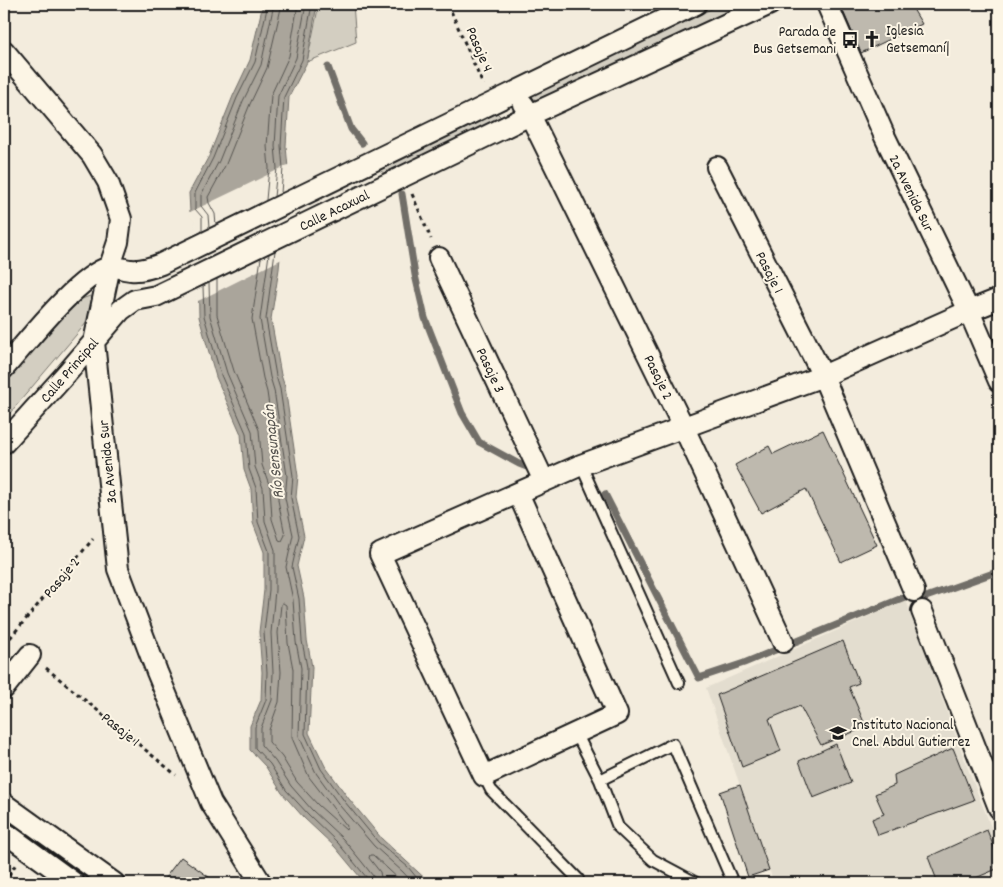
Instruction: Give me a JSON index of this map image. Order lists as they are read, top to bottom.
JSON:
{
  "streets": {
    "street": [
      "2a Avenida Sur",
      "Calle Acaxual",
      "Pasaje 1",
      "Calle Principal",
      "Pasaje 3",
      "Pasaje 2",
      "3a Avenida Sur"
    ],
    "path": ["Pasaje 4"]
  },
  "crossings": [
    ["Pasaje 4", "Calle Acaxual"],
    ["Calle Acaxual", "Calle Principal"],
    ["Calle Acaxual", "Pasaje 2"],
    ["Calle Acaxual", "3a Avenida Sur"],
    ["Calle Principal", "3a Avenida Sur"],
    ["Pasaje 2", "3a Avenida Sur"]
  ],
  "water": ["Río Sensunapán"],
  "places": {
    "church": ["Iglesia Getsemaní|"],
    "bus stop": ["Parada de Bus Getsemani"],
    "school or university": ["Instituto Nacional Cnel. Abdul Gutierrez"]
  }
}
